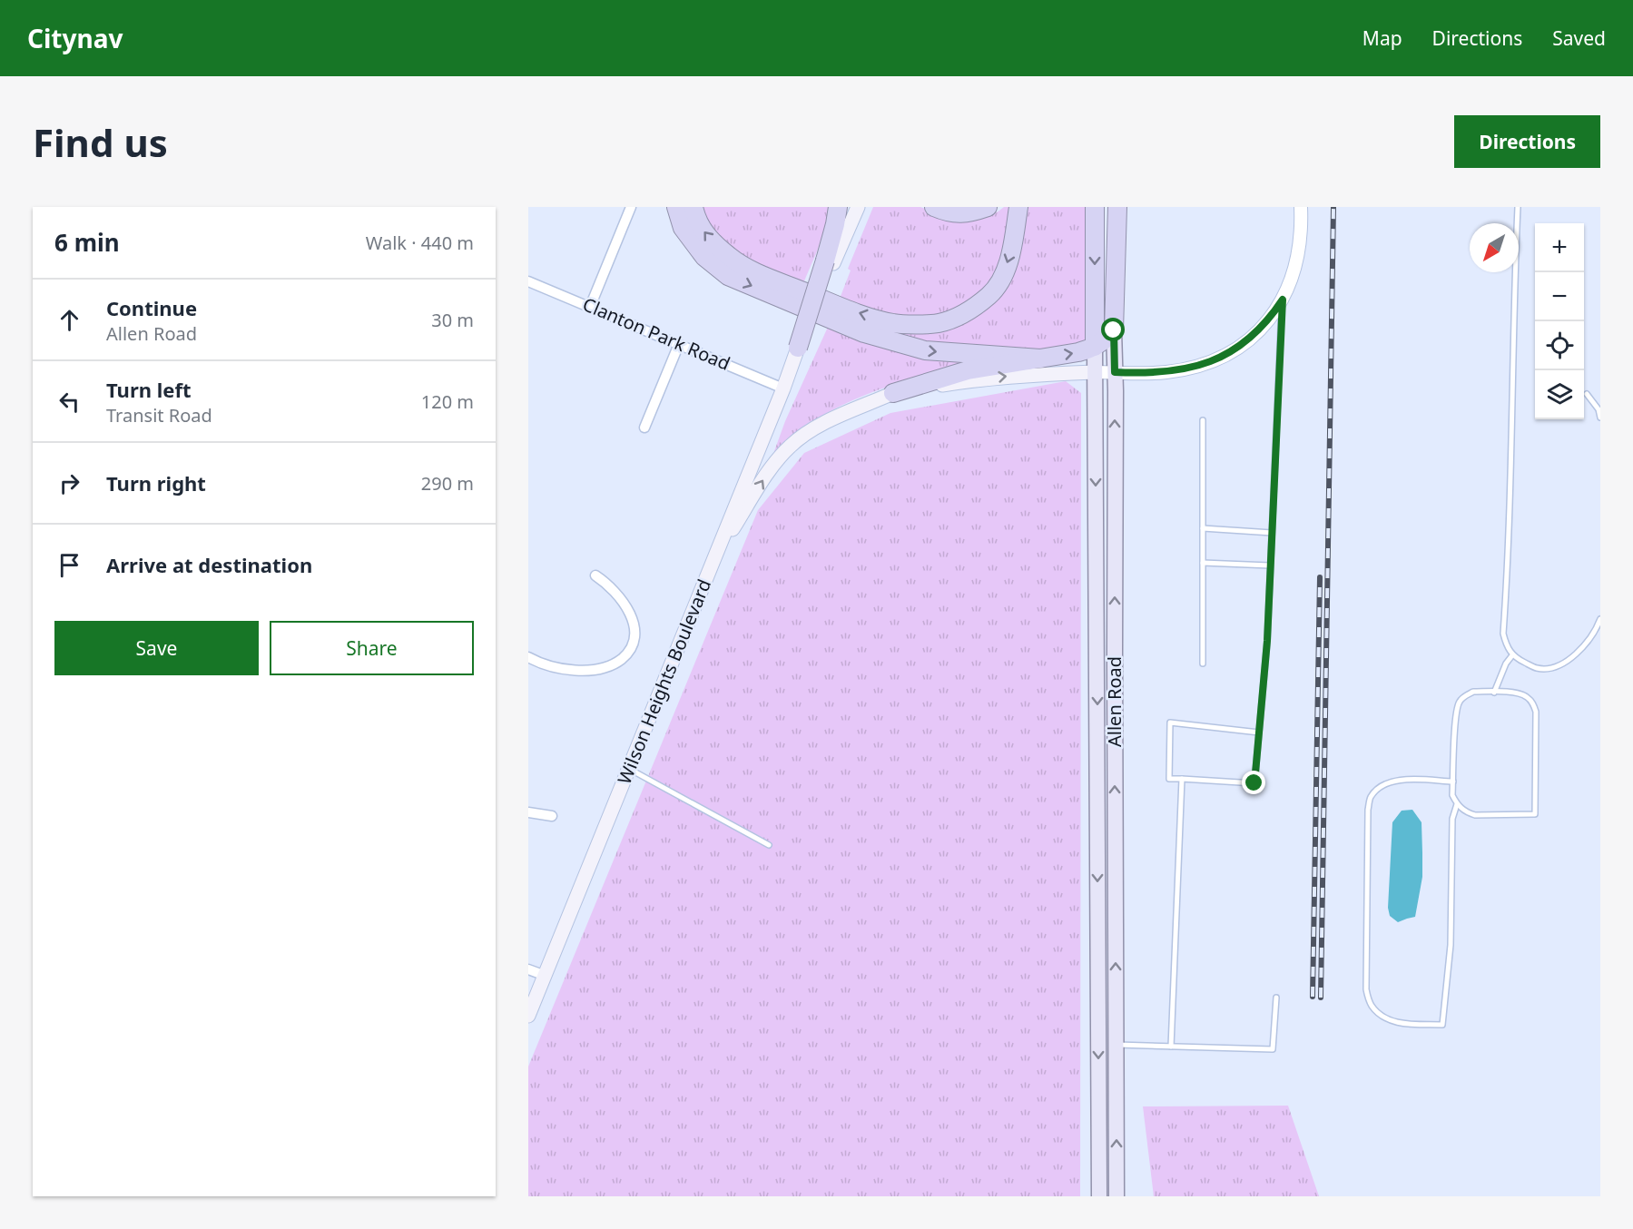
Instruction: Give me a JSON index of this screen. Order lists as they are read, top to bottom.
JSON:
{
  "streets": {
    "highway": ["Allen Road"],
    "main road": ["Wilson Heights Boulevard"],
    "street": ["Clanton Park Road"]
  },
  "crossings": [
    ["Clanton Park Road", "Wilson Heights Boulevard"]
  ],
  "north": "bottom left",
  "page": {
    "header": "Citynav",
    "nav": ["Map", "Directions", "Saved"],
    "buttons": [
      "Directions",
      ["Save", "Share"]
    ],
    "title": "Find us",
    "heading": ["6 min", "Walk · 440 m"],
    "map_buttons": ["+", "−"],
    "list": [
      ["Continue", "Allen Road", "30 m"],
      ["Turn left", "Transit Road", "120 m"],
      ["Turn right", "290 m"],
      "Arrive at destination"
    ]
  }
}
